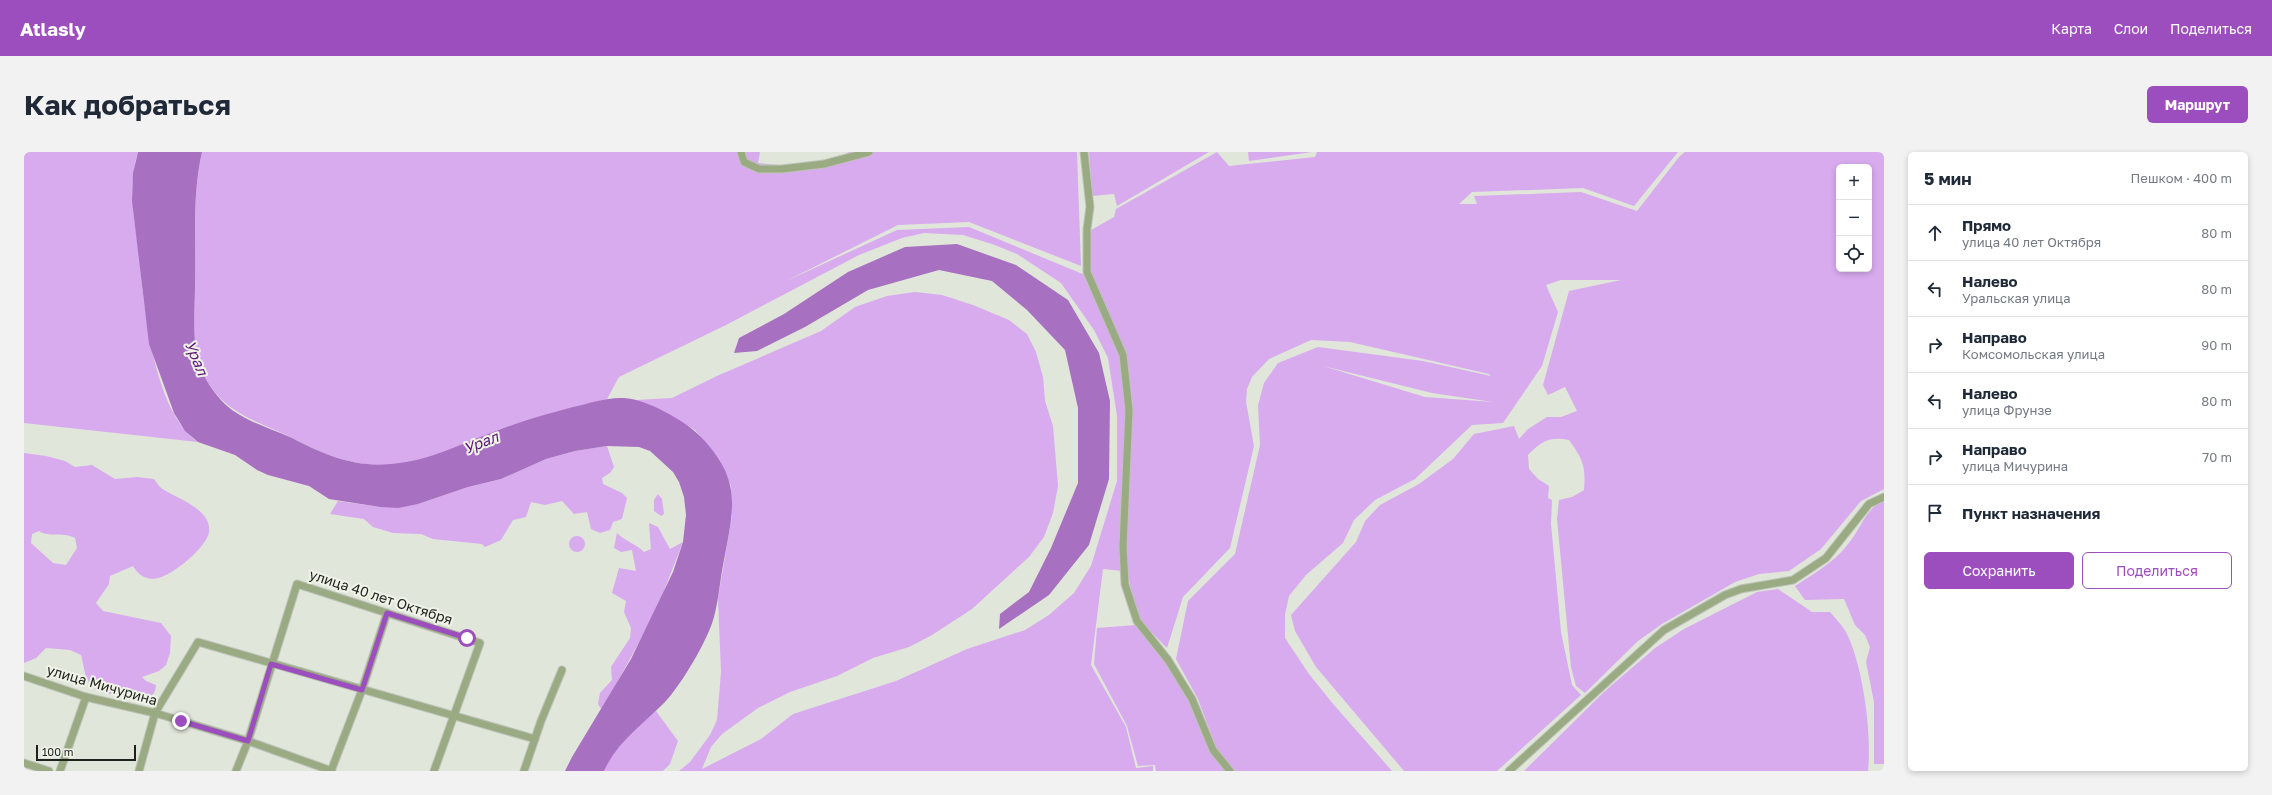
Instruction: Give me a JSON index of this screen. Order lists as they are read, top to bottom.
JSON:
{
  "streets": {
    "street": ["улица 40 лет Октября", "улица Мичурина"]
  },
  "water": ["Урал"],
  "scale_bar": "100 m",
  "page": {
    "header": "Atlasly",
    "nav": ["Карта", "Слои", "Поделиться"],
    "buttons": [
      "Маршрут",
      ["Сохранить", "Поделиться"]
    ],
    "title": "Как добраться",
    "heading": ["5 мин", "Пешком · 400 m"],
    "map_buttons": ["+", "−"],
    "list": [
      ["Прямо", "улица 40 лет Октября", "80 m"],
      ["Налево", "Уральская улица", "80 m"],
      ["Направо", "Комсомольская улица", "90 m"],
      ["Налево", "улица Фрунзе", "80 m"],
      ["Направо", "улица Мичурина", "70 m"],
      "Пункт назначения"
    ],
    "scale": "100 m"
  }
}
